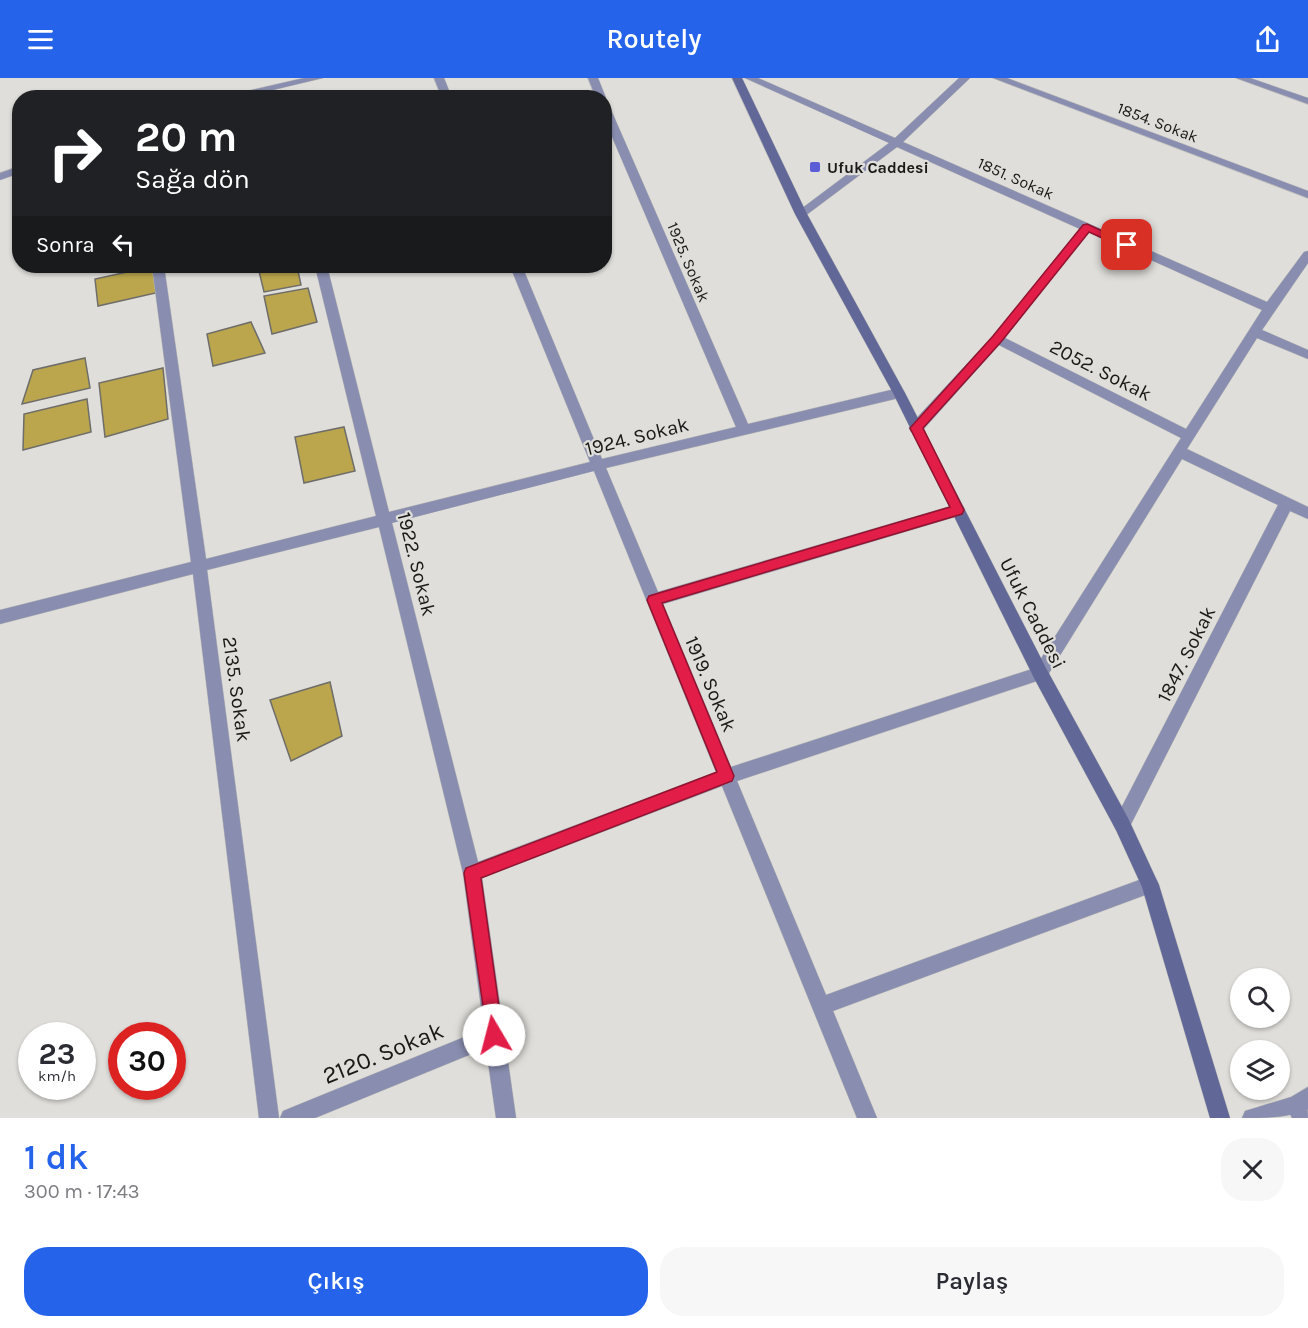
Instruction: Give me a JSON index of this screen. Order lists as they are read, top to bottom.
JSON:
{
  "streets": {
    "main road": ["Ufuk Caddesi"],
    "street": [
      "1854. Sokak",
      "1851. Sokak",
      "1925. Sokak",
      "2052. Sokak",
      "1924. Sokak",
      "1922. Sokak",
      "1847. Sokak",
      "1919. Sokak",
      "2135. Sokak",
      "2120. Sokak"
    ]
  },
  "crossings": [
    ["1925. Sokak", "1924. Sokak"],
    ["1924. Sokak", "1922. Sokak"],
    ["1924. Sokak", "Ufuk Caddesi"],
    ["1924. Sokak", "1919. Sokak"],
    ["1924. Sokak", "2135. Sokak"],
    ["1922. Sokak", "2120. Sokak"],
    ["Ufuk Caddesi", "1847. Sokak"]
  ],
  "places": {
    "transit": ["Ufuk Caddesi"]
  },
  "page": {
    "header": "Routely",
    "turn": ["20 m", "Sağa dön"],
    "then": "Sonra",
    "speed": "23 km/h",
    "limit": "30",
    "heading": ["1 dk", "300 m · 17:43"],
    "buttons": ["Çıkış", "Paylaş"]
  }
}
